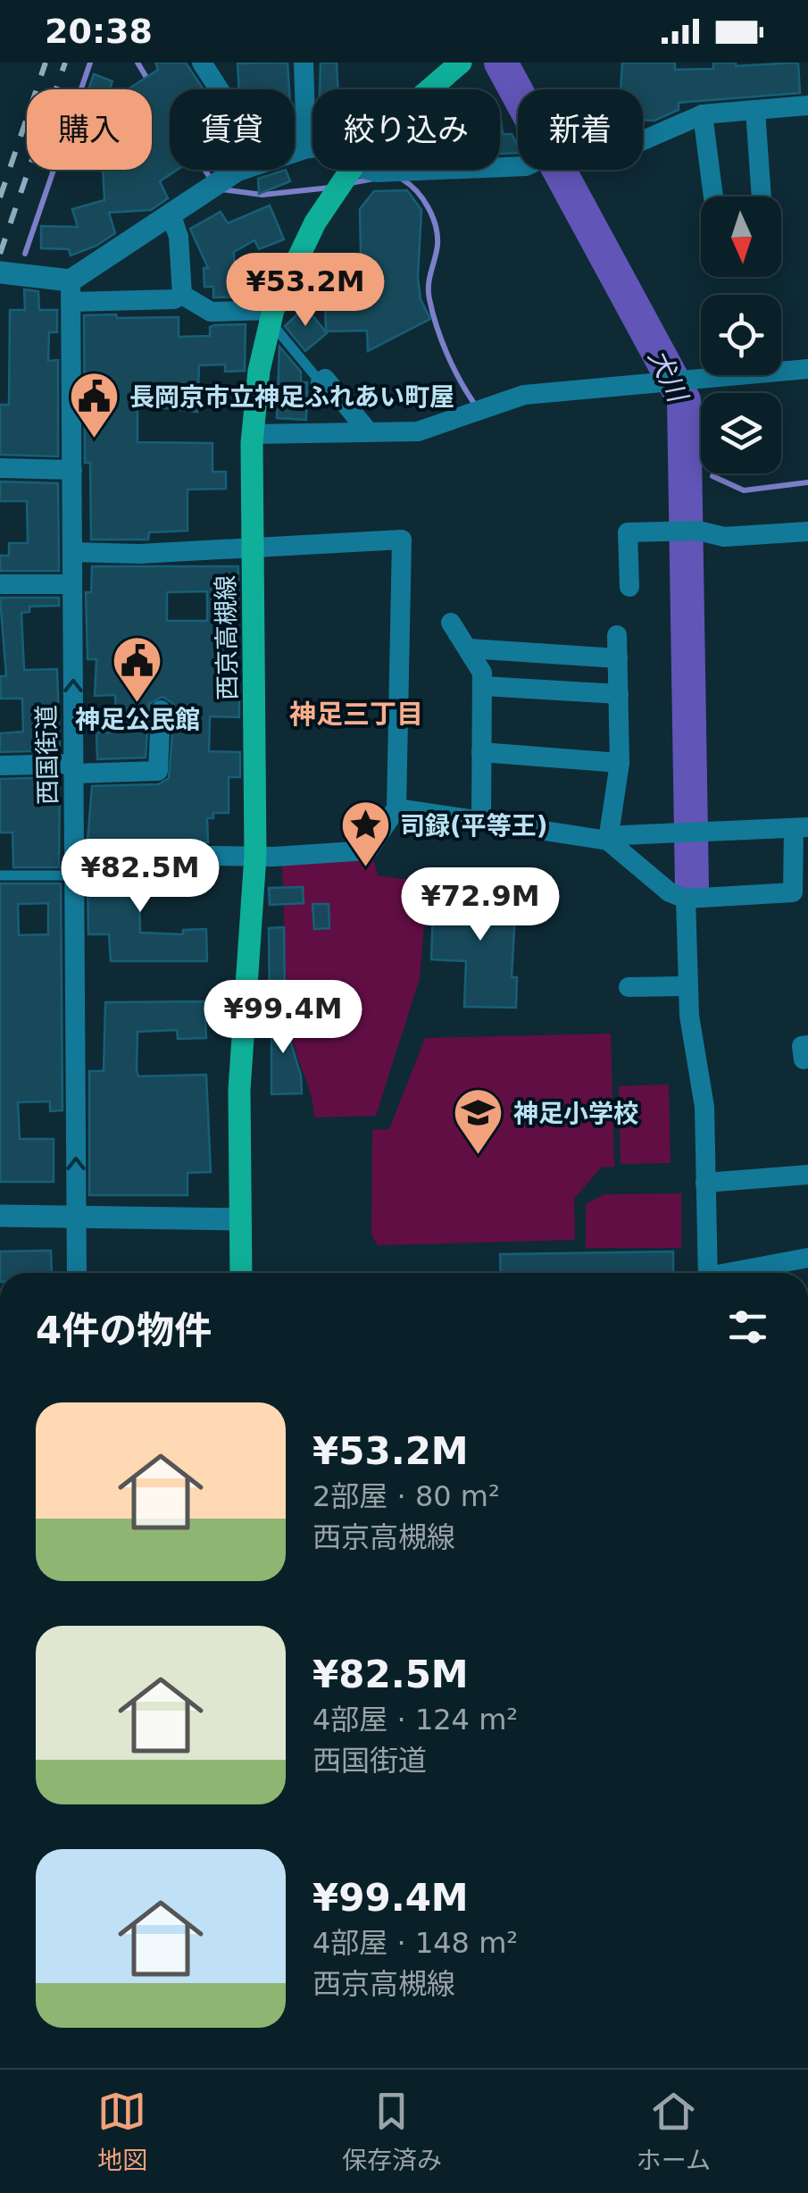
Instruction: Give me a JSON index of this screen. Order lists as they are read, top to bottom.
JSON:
{
  "streets": {
    "main road": ["西京高槻線"],
    "street": ["西国街道"]
  },
  "one_way": ["西国街道"],
  "districts": ["神足三丁目"],
  "water": ["犬川"],
  "places": {
    "public building": ["長岡京市立神足ふれあい町屋", "神足公民館"],
    "place": ["司録(平等王)"],
    "school or university": ["神足小学校"]
  },
  "north": "bottom",
  "page": {
    "status": "20:38",
    "chip": [
      "購入",
      "賃貸",
      "絞り込み",
      "新着"
    ],
    "price": [
      "¥53.2M",
      "¥82.5M",
      "¥72.9M",
      "¥99.4M"
    ],
    "heading": "4件の物件",
    "list": [
      {
        "name": "¥53.2M",
        "note": "2部屋 · 80 m² · 西京高槻線"
      },
      {
        "name": "¥82.5M",
        "note": "4部屋 · 124 m² · 西国街道"
      },
      {
        "name": "¥99.4M",
        "note": "4部屋 · 148 m² · 西京高槻線"
      }
    ],
    "tabs": ["地図", "保存済み", "ホーム"]
  }
}
